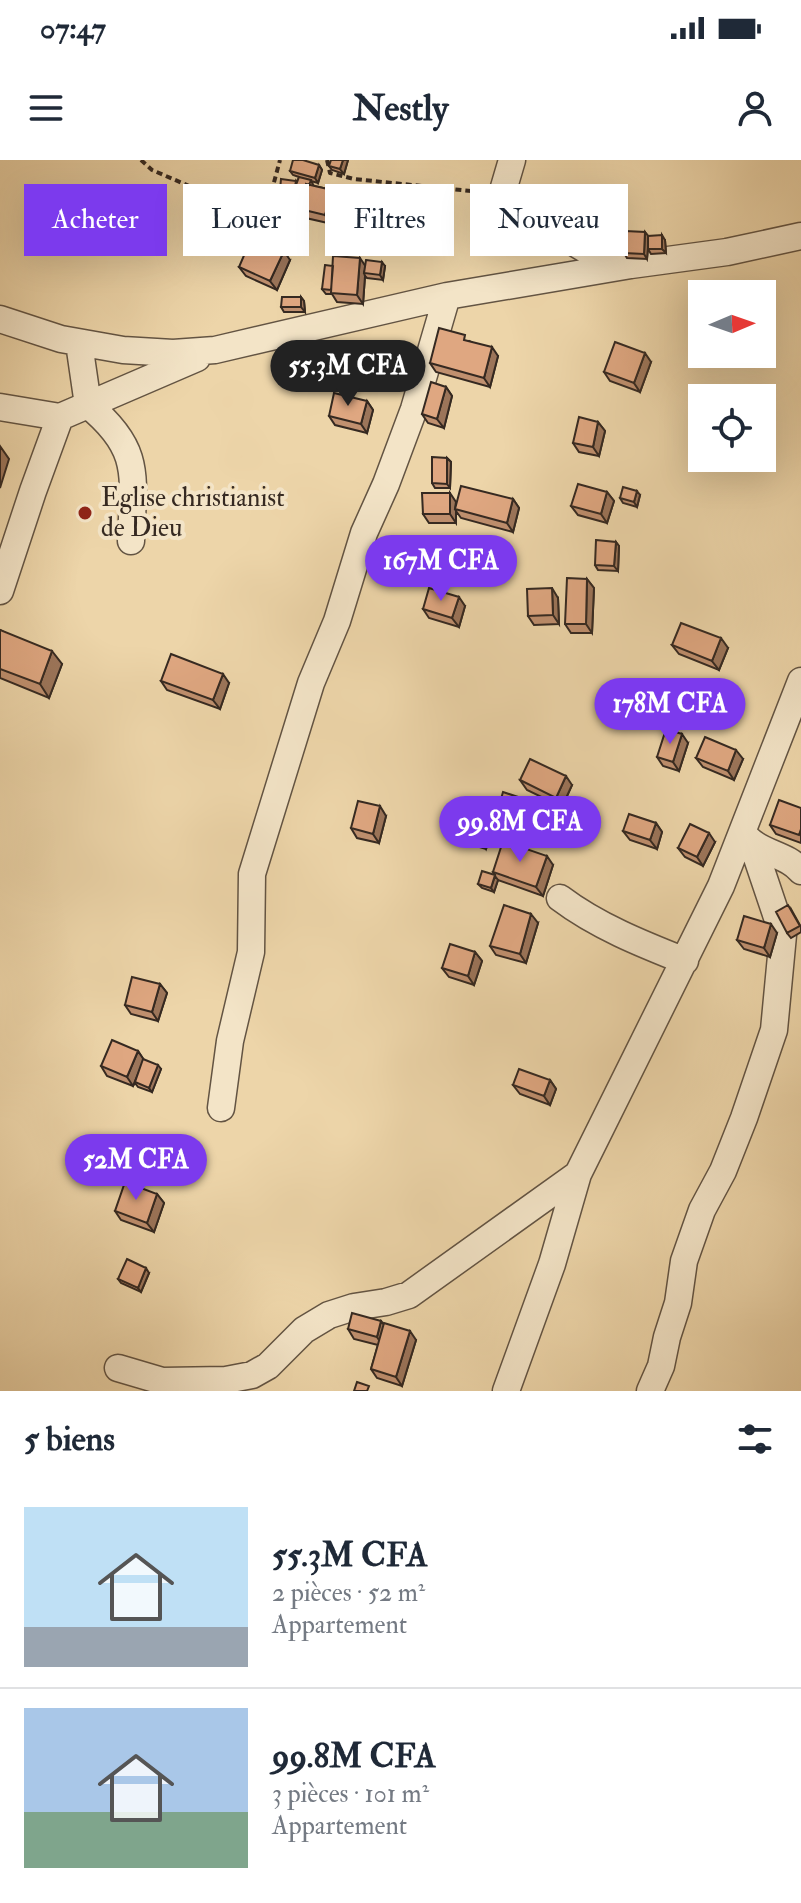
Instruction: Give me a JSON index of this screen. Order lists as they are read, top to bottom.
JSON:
{
  "places": ["Eglise christianist de Dieu"],
  "north": "right",
  "page": {
    "status": "07:47",
    "header": "Nestly",
    "chip": [
      "Acheter",
      "Louer",
      "Filtres",
      "Nouveau"
    ],
    "price": [
      "55.3M CFA",
      "167M CFA",
      "178M CFA",
      "99.8M CFA",
      "52M CFA"
    ],
    "heading": "5 biens",
    "list": [
      {
        "name": "55.3M CFA",
        "note": "2 pièces · 52 m² · Appartement"
      },
      {
        "name": "99.8M CFA",
        "note": "3 pièces · 101 m² · Appartement"
      }
    ]
  }
}
